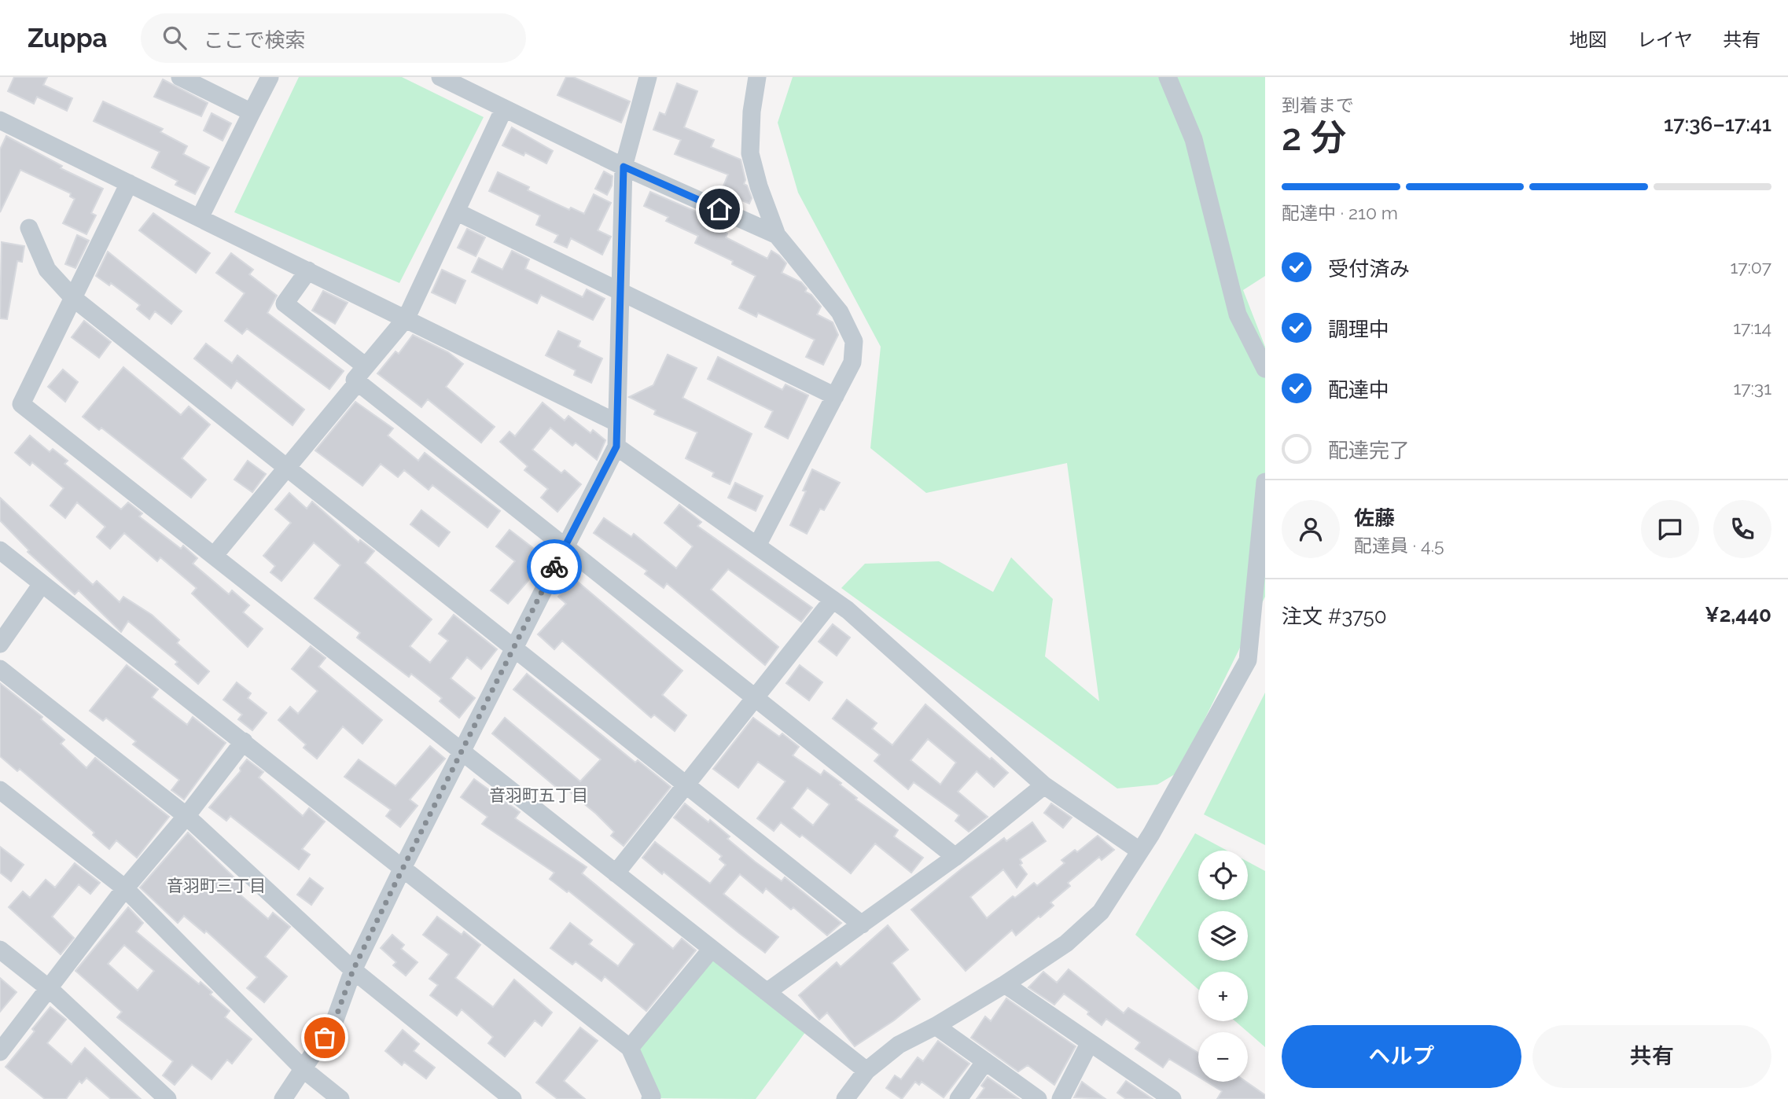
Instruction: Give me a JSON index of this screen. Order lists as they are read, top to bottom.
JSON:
{
  "districts": ["音羽町五丁目", "音羽町三丁目"],
  "page": {
    "header": "Zuppa",
    "search": "ここで検索",
    "nav": ["地図", "レイヤ", "共有"],
    "heading": ["2 分", "到着まで", "17:36–17:41"],
    "panel": [
      "佐藤",
      "配達員 · 4.5",
      "注文 #3750",
      "¥2,440"
    ],
    "bar": "配達中 · 210 m",
    "list": [
      ["受付済み", "17:07"],
      ["調理中", "17:14"],
      ["配達中", "17:31"],
      "配達完了"
    ],
    "map_buttons": ["+", "−"],
    "buttons": ["ヘルプ", "共有"]
  }
}
